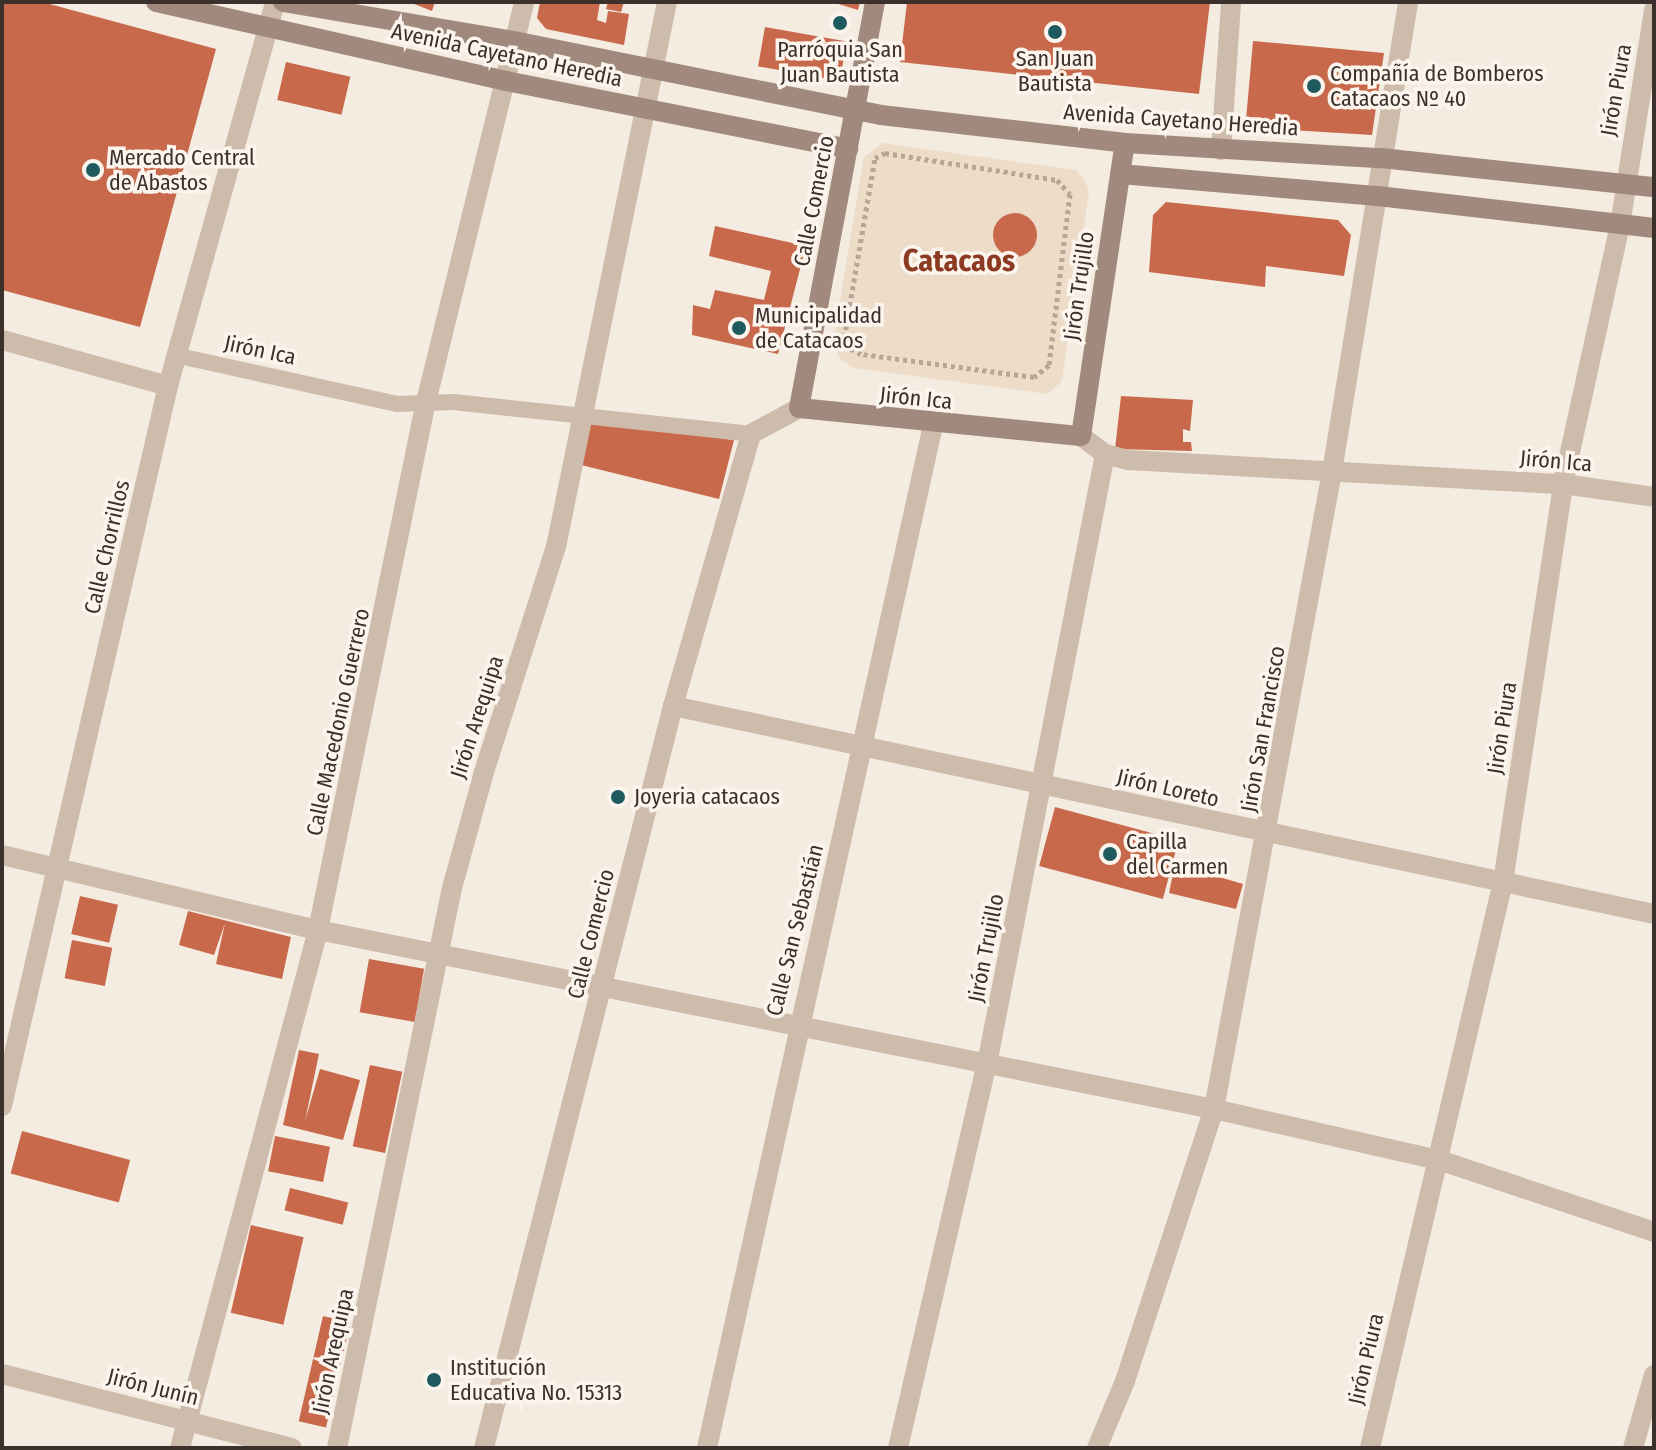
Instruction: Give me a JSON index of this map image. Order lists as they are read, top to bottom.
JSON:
{
  "streets": {
    "main road": [
      "Avenida Cayetano Heredia",
      "Calle Comercio",
      "Jirón Trujillo",
      "Jirón Ica"
    ],
    "street": [
      "Jirón Piura",
      "Calle Chorrillos",
      "Jirón Arequipa",
      "Calle Macedonio Guerrero",
      "Jirón San Francisco",
      "Jirón Loreto",
      "Calle San Sebastián",
      "Jirón Junín"
    ]
  },
  "crossings": [
    ["Avenida Cayetano Heredia", "Jirón Piura"],
    ["Avenida Cayetano Heredia", "Calle Comercio"],
    ["Avenida Cayetano Heredia", "Jirón Trujillo"],
    ["Avenida Cayetano Heredia", "Calle Chorrillos"],
    ["Avenida Cayetano Heredia", "Jirón Arequipa"],
    ["Avenida Cayetano Heredia", "Calle Macedonio Guerrero"],
    ["Avenida Cayetano Heredia", "Jirón San Francisco"],
    ["Jirón Piura", "Jirón Ica"],
    ["Jirón Piura", "Jirón Loreto"],
    ["Calle Comercio", "Jirón Ica"],
    ["Calle Comercio", "Jirón Loreto"],
    ["Jirón Trujillo", "Jirón Ica"],
    ["Jirón Trujillo", "Jirón Loreto"],
    ["Jirón Ica", "Calle Chorrillos"],
    ["Jirón Ica", "Jirón Arequipa"],
    ["Jirón Ica", "Calle Macedonio Guerrero"],
    ["Jirón Ica", "Jirón San Francisco"],
    ["Jirón Ica", "Calle San Sebastián"],
    ["Calle Macedonio Guerrero", "Jirón Junín"],
    ["Jirón San Francisco", "Jirón Loreto"],
    ["Jirón Loreto", "Calle San Sebastián"]
  ],
  "districts": ["Catacaos"],
  "places": [
    "Parróquia San Juan Bautista",
    "San Juan Bautista",
    "Compañía de Bomberos Catacaos Nº 40",
    "Mercado Central de Abastos",
    "Municipalidad de Catacaos",
    "Joyeria catacaos",
    "Capilla del Carmen",
    "Institución Educativa No. 15313"
  ]
}
